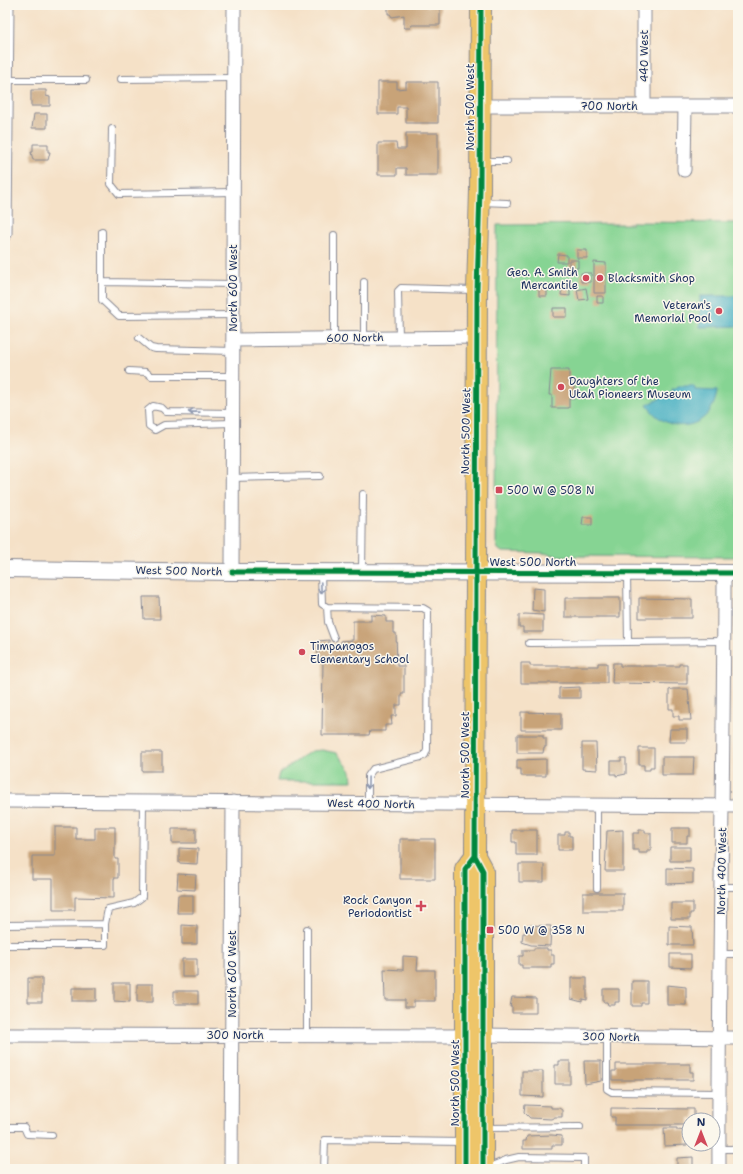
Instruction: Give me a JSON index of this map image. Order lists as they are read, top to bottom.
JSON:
{
  "streets": {
    "main road": ["North 500 West"],
    "street": [
      "440 West",
      "700 North",
      "North 600 West",
      "600 North",
      "West 500 North",
      "West 400 North",
      "North 400 West",
      "300 North"
    ]
  },
  "crossings": [
    ["440 West", "700 North"],
    ["700 North", "North 500 West"],
    ["North 500 West", "600 North"],
    ["North 500 West", "West 500 North"],
    ["North 500 West", "West 400 North"],
    ["North 500 West", "300 North"],
    ["North 600 West", "600 North"],
    ["North 600 West", "West 500 North"],
    ["North 600 West", "West 400 North"],
    ["North 600 West", "300 North"],
    ["West 500 North", "North 400 West"],
    ["West 400 North", "North 400 West"],
    ["North 400 West", "300 North"]
  ],
  "places": {
    "other": [
      "Geo. A. Smith Mercantile",
      "Blacksmith Shop",
      "Veteran's Memorial Pool",
      "Daughters of the Utah Pioneers Museum",
      "Timpanogos Elementary School"
    ],
    "transit": ["500 W @ 508 N", "500 W @ 358 N"],
    "health": ["Rock Canyon Periodontist"]
  },
  "north": "top"
}
